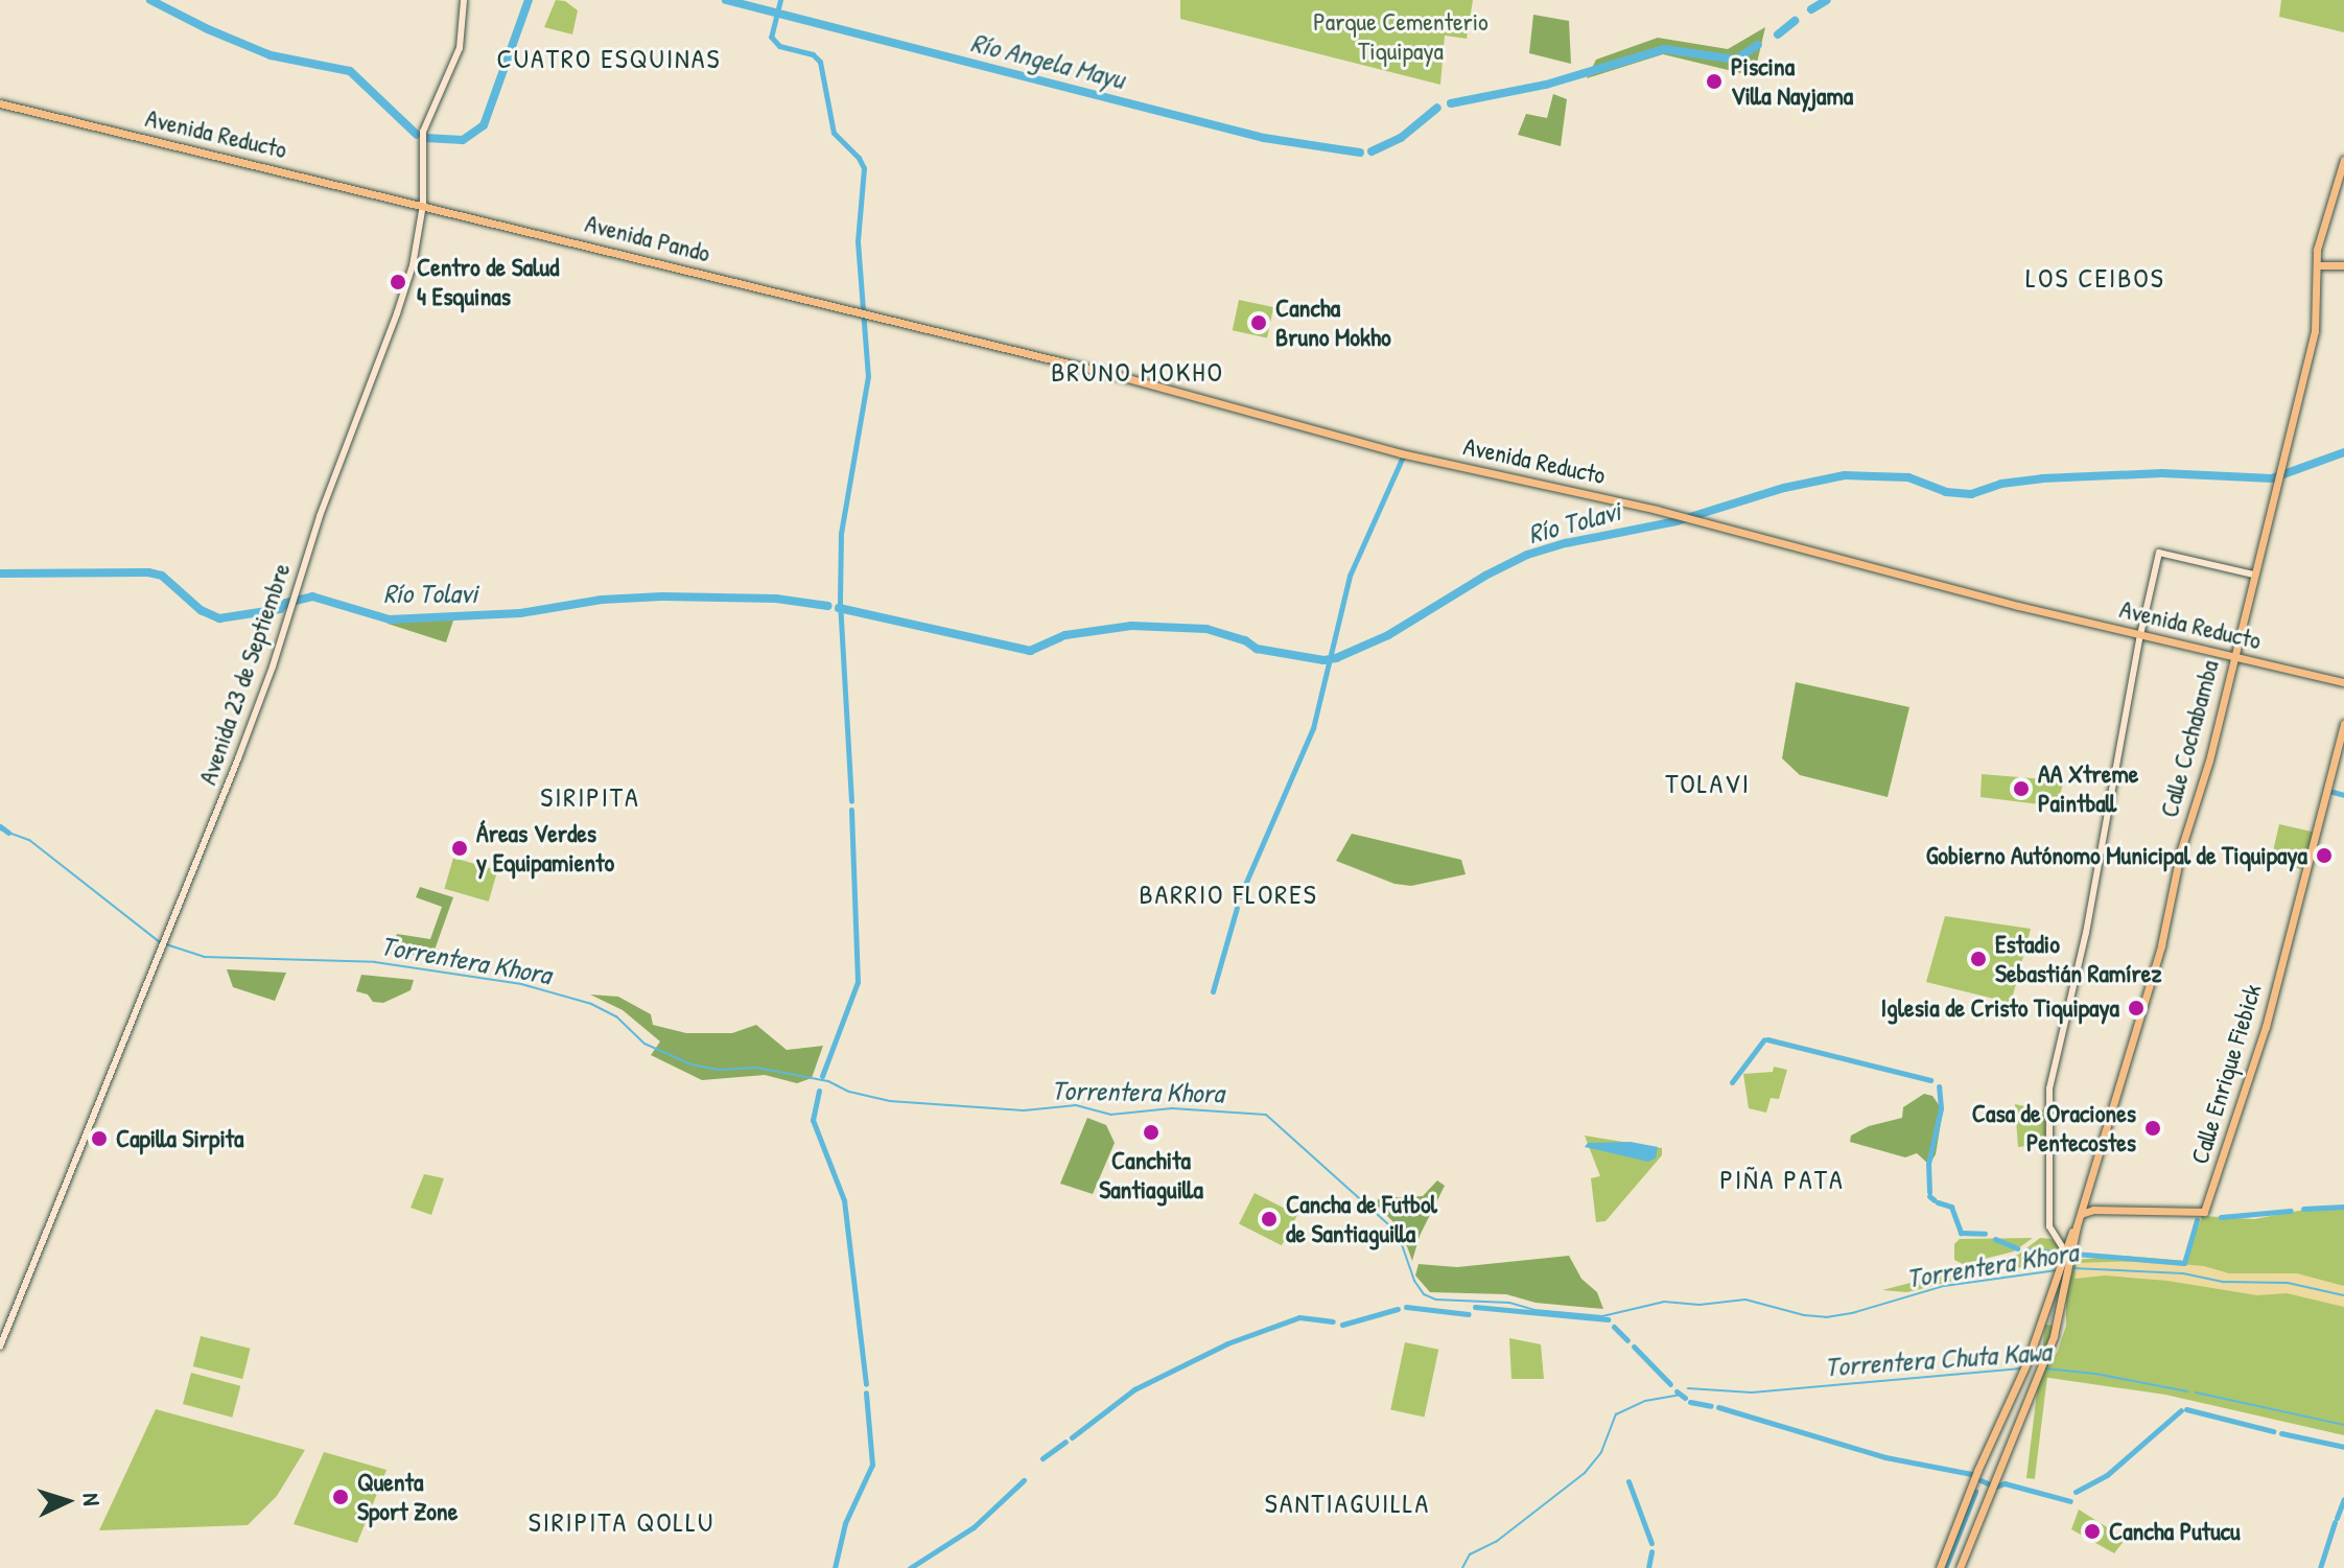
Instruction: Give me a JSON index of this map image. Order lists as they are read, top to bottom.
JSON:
{
  "streets": {
    "main road": [
      "Avenida Reducto",
      "Avenida Pando",
      "Avenida 23 de Septiembre",
      "Calle Cochabamba",
      "Calle Enrique Fiebick"
    ]
  },
  "crossings": [
    ["Avenida Reducto", "Avenida Pando"],
    ["Avenida Reducto", "Avenida 23 de Septiembre"],
    ["Avenida Reducto", "Calle Cochabamba"],
    ["Avenida Pando", "Avenida 23 de Septiembre"],
    ["Calle Cochabamba", "Calle Enrique Fiebick"]
  ],
  "districts": [
    "CUATRO ESQUINAS",
    "LOS CEIBOS",
    "BRUNO MOKHO",
    "TOLAVI",
    "SIRIPITA",
    "BARRIO FLORES",
    "PIÑA PATA",
    "SANTIAGUILLA",
    "SIRIPITA QOLLU"
  ],
  "water": [
    "Río Angela Mayu",
    "Río Tolavi",
    "Torrentera Khora",
    "Torrentera Chuta Kawa"
  ],
  "parks": ["Parque Cementerio Tiquipaya"],
  "places": [
    "Piscina Villa Nayjama",
    "Centro de Salud 4 Esquinas",
    "Cancha Bruno Mokho",
    "AA Xtreme Paintball",
    "Áreas Verdes y Equipamiento",
    "Gobierno Autónomo Municipal de Tiquipaya",
    "Estadio Sebastián Ramírez",
    "Iglesia de Cristo Tiquipaya",
    "Casa de Oraciones Pentecostes",
    "Canchita Santiaguilla",
    "Capilla Sirpita",
    "Cancha de Futbol de Santiaguilla",
    "Quenta Sport Zone",
    "Cancha Putucu"
  ],
  "north": "right"
}
